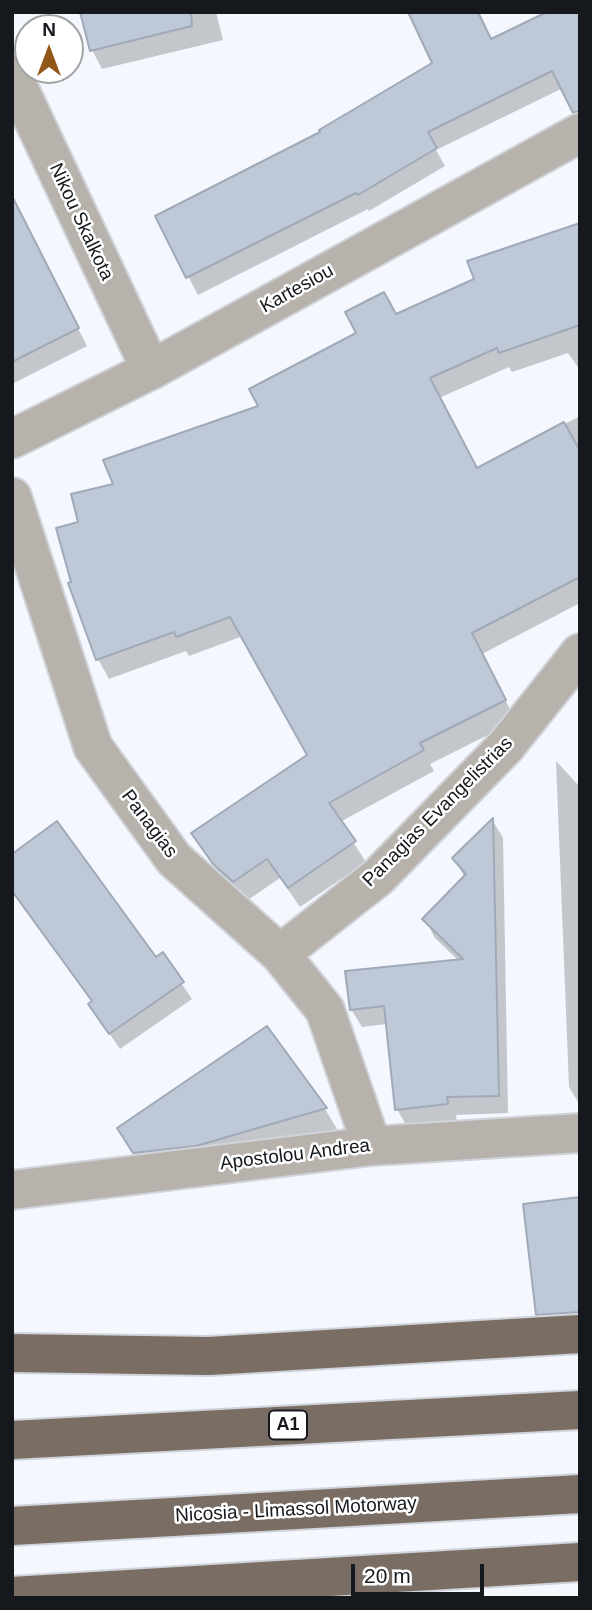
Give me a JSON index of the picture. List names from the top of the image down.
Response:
{
  "streets": {
    "highway": ["A1", "Nicosia - Limassol Motorway"],
    "street": [
      "Nikou Skalkota",
      "Kartesiou",
      "Panagias Evangelistrias",
      "Panagias",
      "Apostolou Andrea"
    ]
  },
  "crossings": [
    ["Nikou Skalkota", "Kartesiou"],
    ["Panagias Evangelistrias", "Panagias"],
    ["Panagias", "Apostolou Andrea"]
  ],
  "scale_bar": "20 m",
  "north": "top"
}
